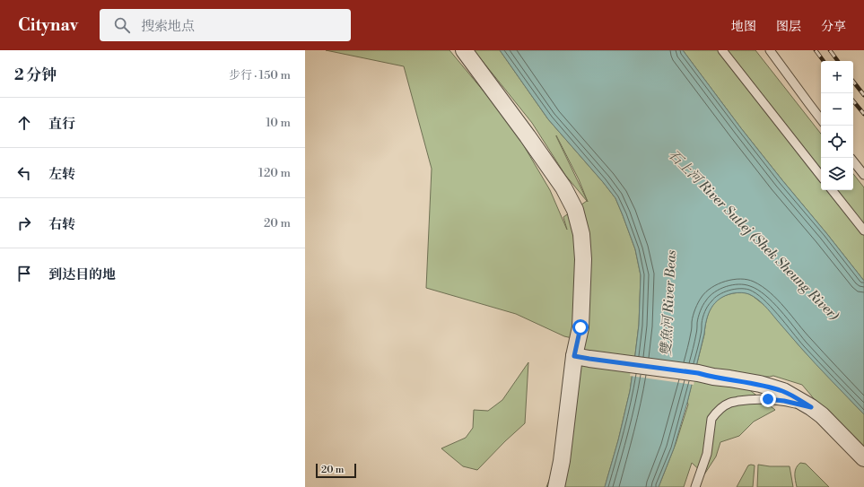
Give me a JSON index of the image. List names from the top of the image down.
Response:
{
  "water": ["石上河 River Sutlej (Shek Sheung River)", "雙魚河 River Beas"],
  "scale_bar": "20 m",
  "page": {
    "header": "Citynav",
    "search": "搜索地点",
    "nav": ["地图", "图层", "分享"],
    "heading": ["2 分钟", "步行 · 150 m"],
    "map_buttons": ["+", "−"],
    "list": [
      ["直行", "10 m"],
      ["左转", "120 m"],
      ["右转", "20 m"],
      "到达目的地"
    ],
    "scale": "20 m"
  }
}
